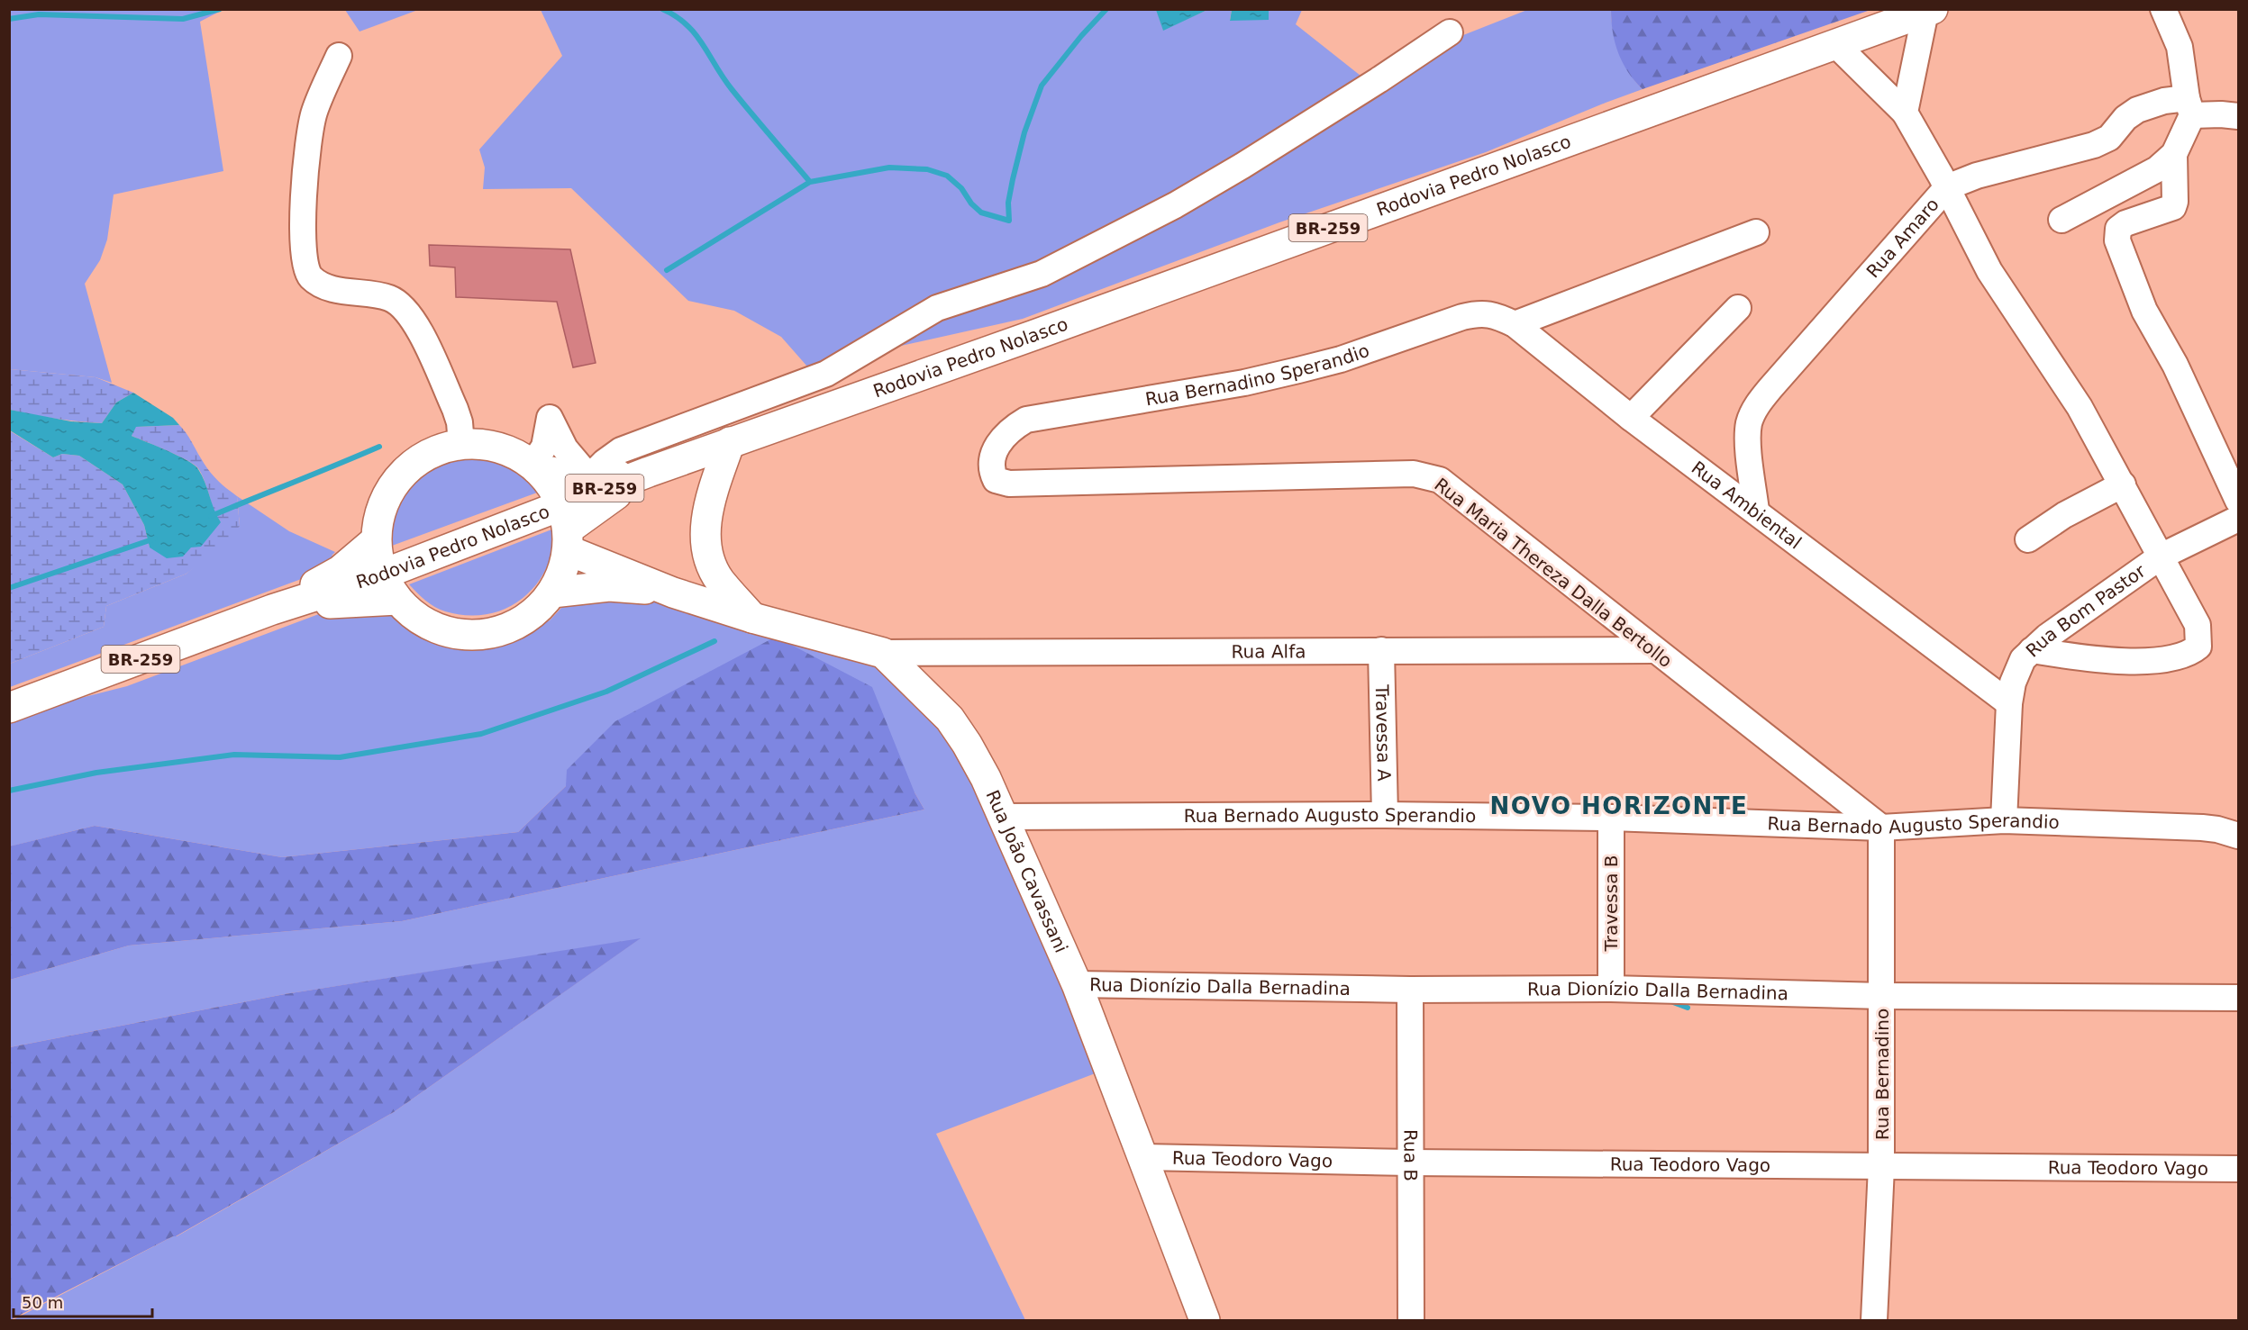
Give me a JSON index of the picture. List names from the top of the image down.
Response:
{
  "streets": {
    "main road": ["Rodovia Pedro Nolasco", "BR-259", "Rua João Cavassani"],
    "street": [
      "Rua Amaro",
      "Rua Bernadino Sperandio",
      "Rua Ambiental",
      "Rua Maria Thereza Dalla Bertollo",
      "Rua Bom Pastor",
      "Rua Alfa",
      "Travessa A",
      "Rua Bernado Augusto Sperandio",
      "Travessa B",
      "Rua Dionízio Dalla Bernadina",
      "Rua Bernadino",
      "Rua B",
      "Rua Teodoro Vago"
    ]
  },
  "crossings": [
    ["Rua Amaro", "Rua Ambiental"],
    ["Rua Bernadino Sperandio", "Rua Ambiental"],
    ["Rua Bernadino Sperandio", "Rua Maria Thereza Dalla Bertollo"],
    ["Rua Ambiental", "Rua Bom Pastor"],
    ["Rua Maria Thereza Dalla Bertollo", "Rua Alfa"],
    ["Rua Maria Thereza Dalla Bertollo", "Rua Bernado Augusto Sperandio"],
    ["Rua Maria Thereza Dalla Bertollo", "Rua Bernadino"],
    ["Rua Bom Pastor", "Rua Bernado Augusto Sperandio"],
    ["Rua Alfa", "Travessa A"],
    ["Rua Alfa", "Rua João Cavassani"],
    ["Travessa A", "Rua Bernado Augusto Sperandio"],
    ["Rua Bernado Augusto Sperandio", "Rua João Cavassani"],
    ["Rua Bernado Augusto Sperandio", "Travessa B"],
    ["Rua Bernado Augusto Sperandio", "Rua Bernadino"],
    ["Rua João Cavassani", "Rua Dionízio Dalla Bernadina"],
    ["Rua João Cavassani", "Rua Teodoro Vago"],
    ["Travessa B", "Rua Dionízio Dalla Bernadina"],
    ["Rua Dionízio Dalla Bernadina", "Rua Bernadino"],
    ["Rua Dionízio Dalla Bernadina", "Rua B"],
    ["Rua Bernadino", "Rua Teodoro Vago"],
    ["Rua B", "Rua Teodoro Vago"]
  ],
  "districts": ["NOVO HORIZONTE"],
  "scale_bar": "50 m"
}
